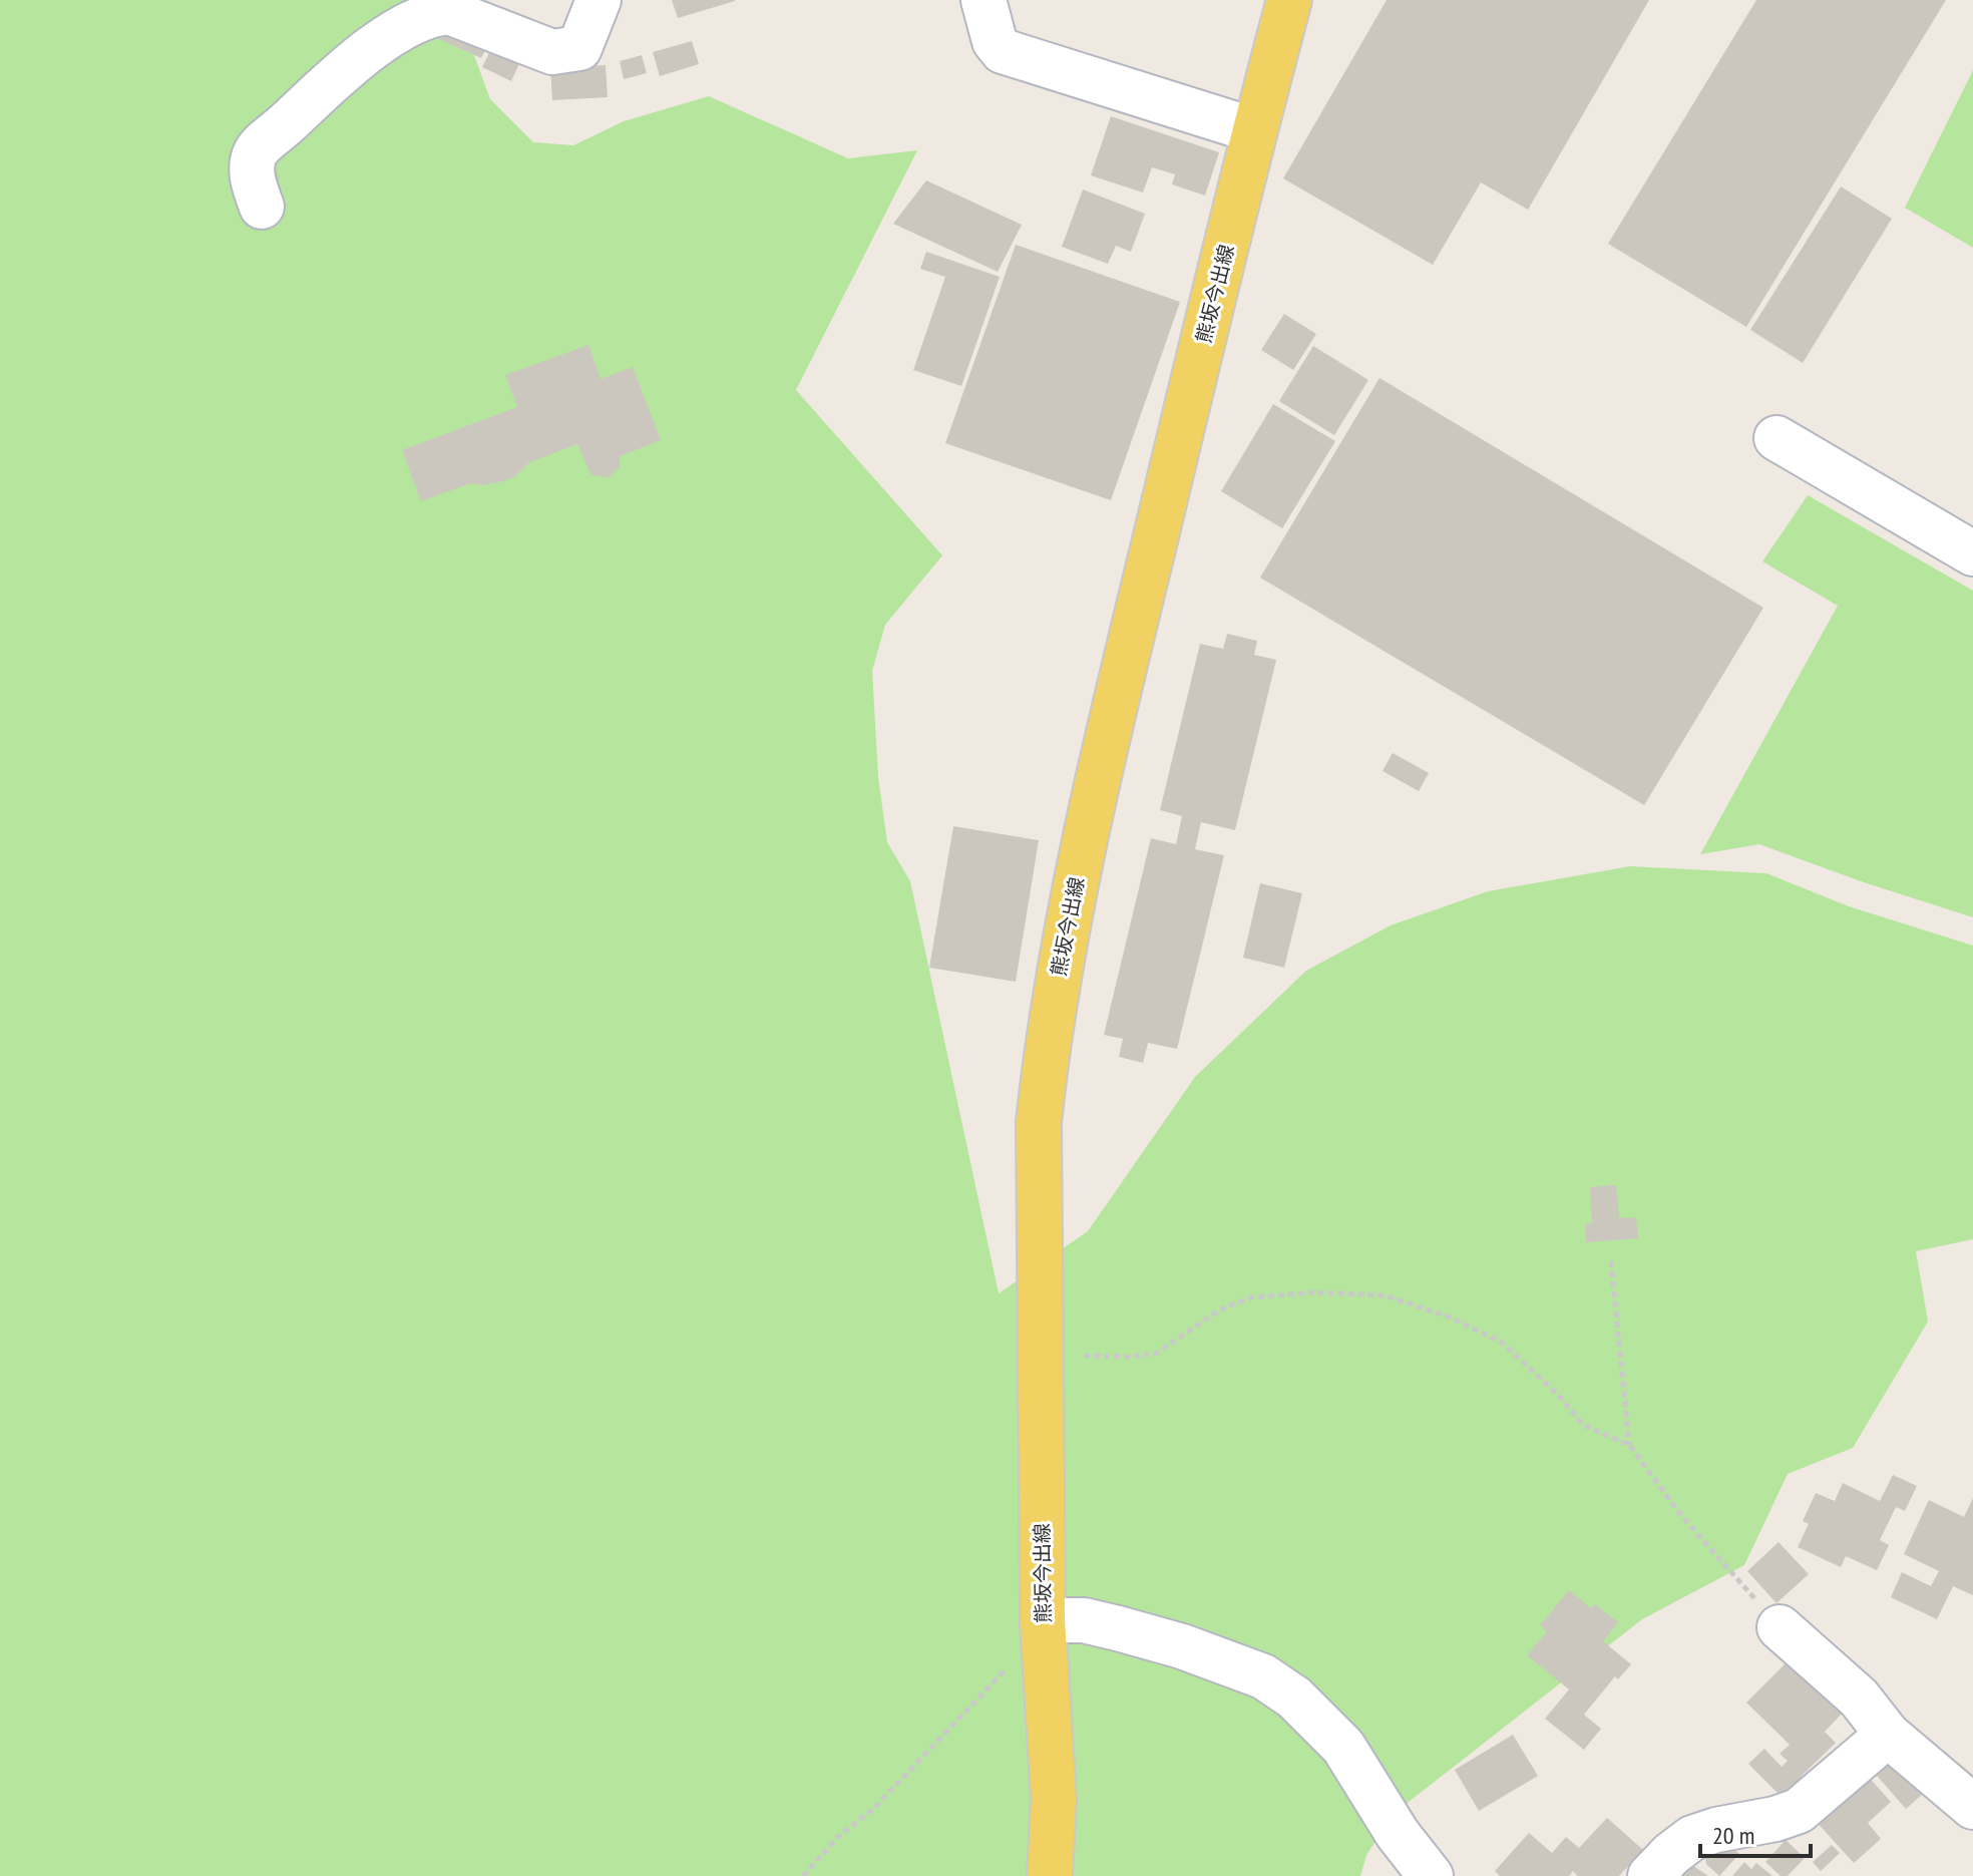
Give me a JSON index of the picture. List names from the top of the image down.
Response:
{
  "streets": {
    "main road": ["熊坂今出線"]
  },
  "scale_bar": "20 m"
}
